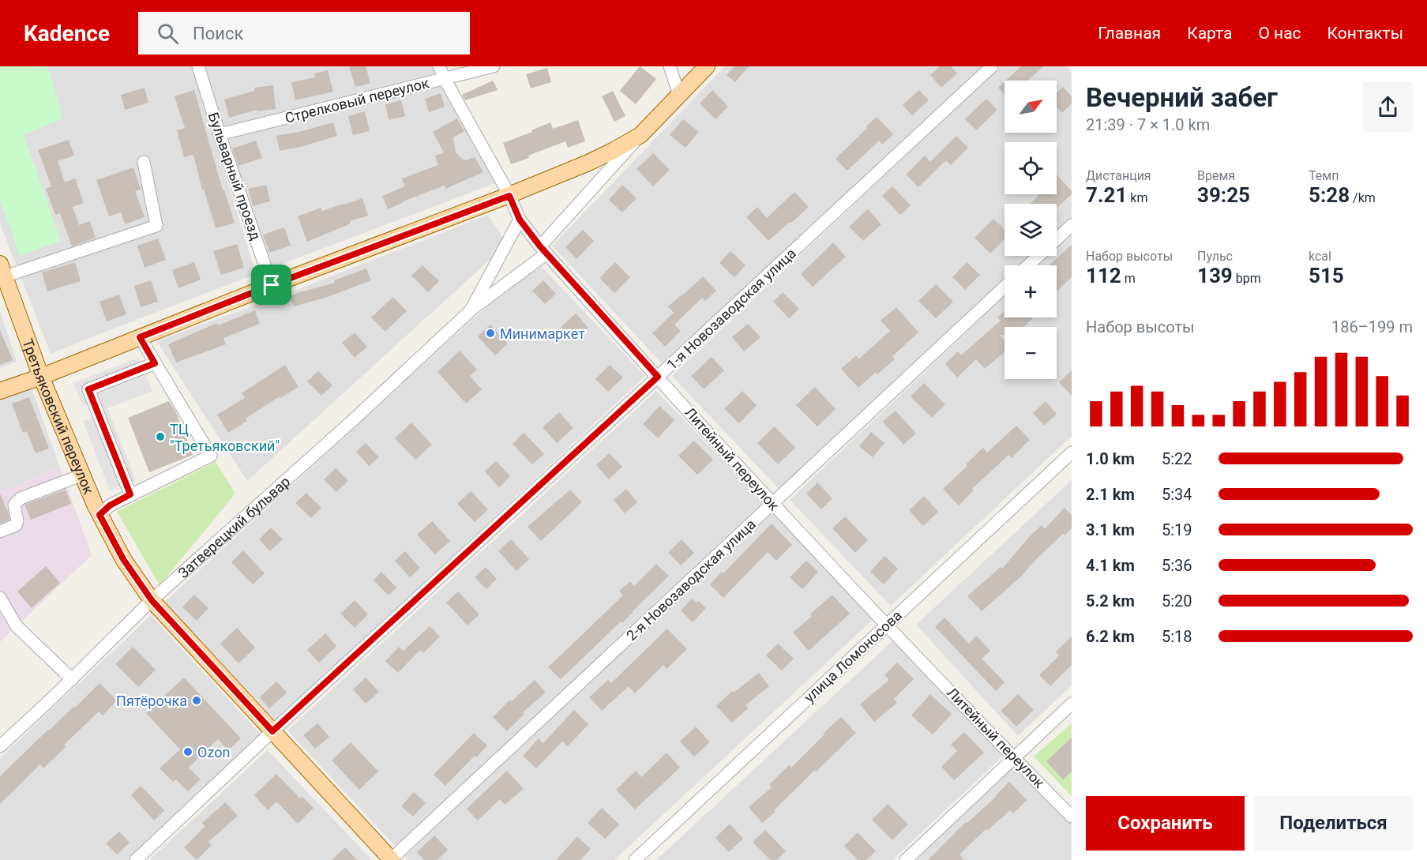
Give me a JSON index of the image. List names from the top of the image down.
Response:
{
  "streets": {
    "main road": ["Третьяковский переулок", "Затверецкий бульвар"],
    "street": [
      "Стрелковый переулок",
      "Бульварный проезд",
      "1-я Новозаводская улица",
      "Литейный переулок",
      "2-я Новозаводская улица",
      "улица Ломоносова"
    ]
  },
  "crossings": [
    ["Стрелковый переулок", "Бульварный проезд"],
    ["Стрелковый переулок", "Литейный переулок"],
    ["Бульварный проезд", "Затверецкий бульвар"],
    ["1-я Новозаводская улица", "Третьяковский переулок"],
    ["1-я Новозаводская улица", "Литейный переулок"],
    ["Третьяковский переулок", "Затверецкий бульвар"],
    ["Третьяковский переулок", "2-я Новозаводская улица"],
    ["Литейный переулок", "Затверецкий бульвар"],
    ["Литейный переулок", "2-я Новозаводская улица"],
    ["Литейный переулок", "улица Ломоносова"]
  ],
  "places": [
    "Минимаркет",
    "ТЦ \"Третьяковский\"",
    "Пятёрочка",
    "Ozon"
  ],
  "north": "top right",
  "page": {
    "header": "Kadence",
    "search": "Поиск",
    "nav": [
      "Главная",
      "Карта",
      "О нас",
      "Контакты"
    ],
    "heading": ["Вечерний забег", "21:39 · 7 × 1.0 km"],
    "map_buttons": ["+", "−"],
    "stats": [
      ["Дистанция", "7.21 km"],
      ["Время", "39:25"],
      ["Темп", "5:28 /km"],
      ["Набор высоты", "112 m"],
      ["Пульс", "139 bpm"],
      ["kcal", "515"]
    ],
    "chart": ["Набор высоты", "186–199 m"],
    "list": [
      {
        "name": "1.0 km",
        "note": "5:22"
      },
      {
        "name": "2.1 km",
        "note": "5:34"
      },
      {
        "name": "3.1 km",
        "note": "5:19"
      },
      {
        "name": "4.1 km",
        "note": "5:36"
      },
      {
        "name": "5.2 km",
        "note": "5:20"
      },
      {
        "name": "6.2 km",
        "note": "5:18"
      }
    ],
    "buttons": ["Сохранить", "Поделиться"]
  }
}
